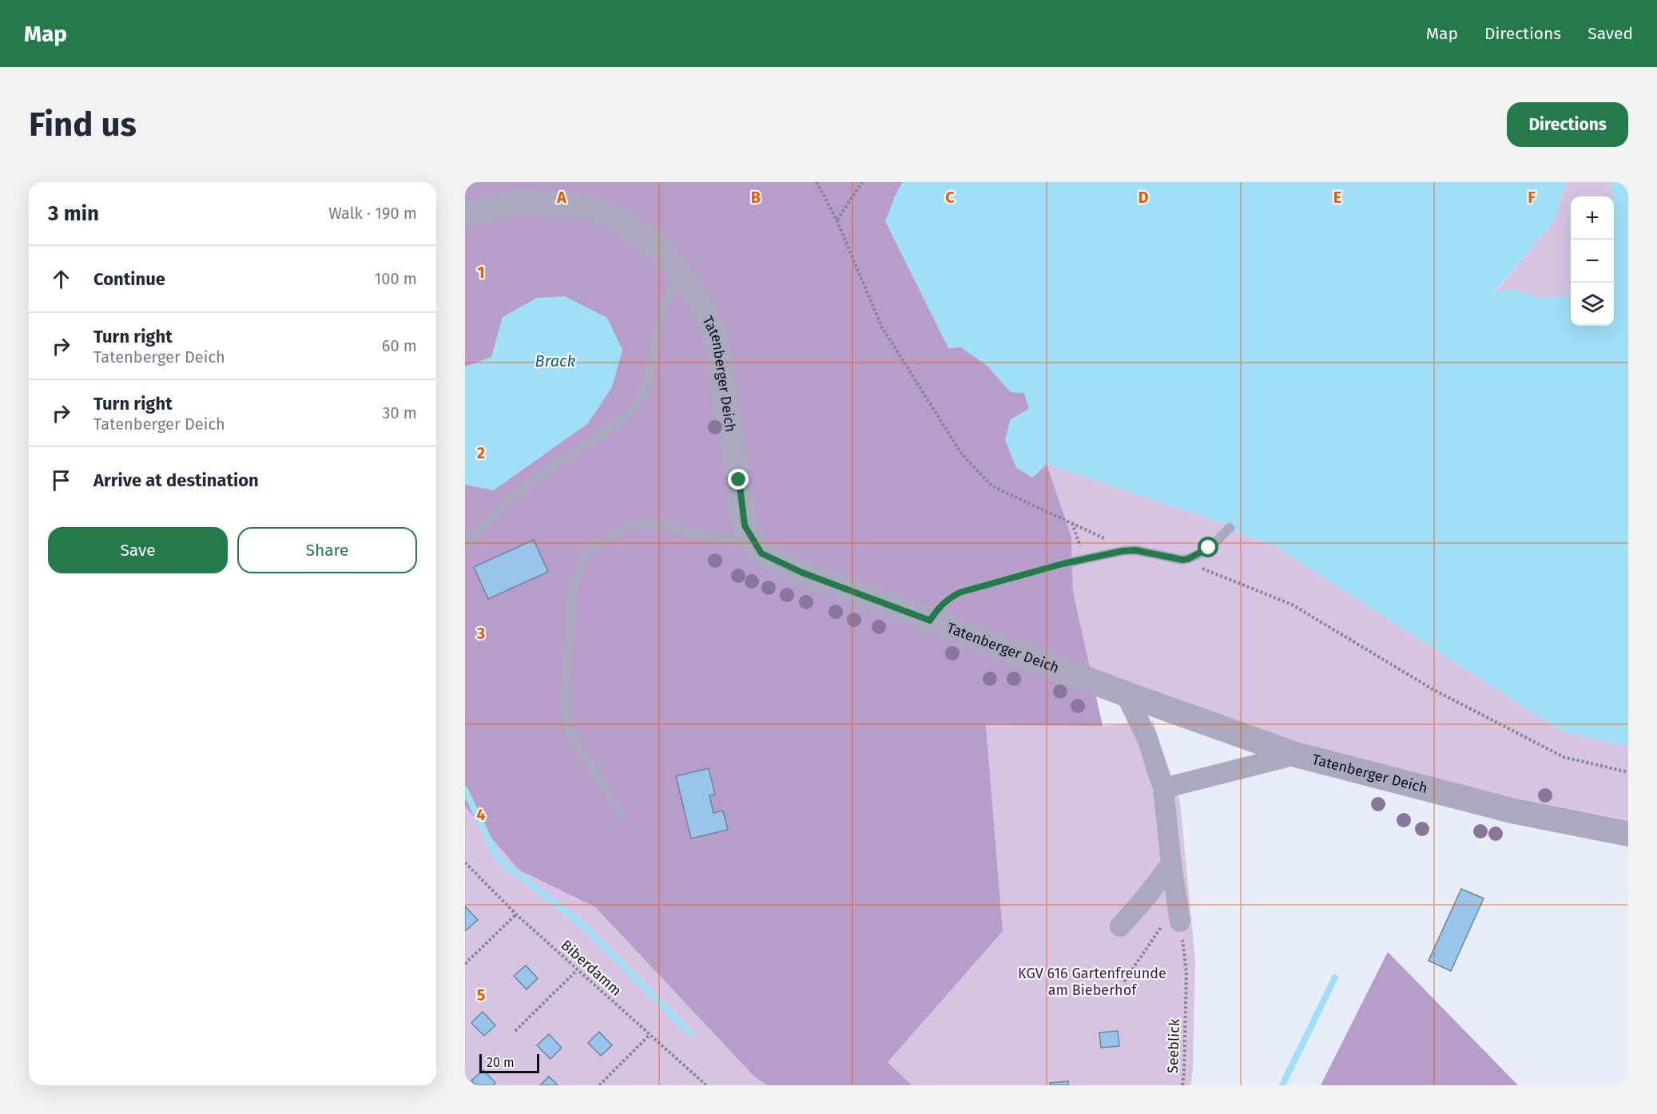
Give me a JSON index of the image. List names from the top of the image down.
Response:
{
  "streets": {
    "street": ["Tatenberger Deich"],
    "path": ["Biberdamm", "Seeblick"]
  },
  "water": ["Brack"],
  "parks": ["KGV 616 Gartenfreunde am Bieberhof"],
  "scale_bar": "20 m",
  "page": {
    "header": "Map",
    "nav": ["Map", "Directions", "Saved"],
    "buttons": [
      "Directions",
      ["Save", "Share"]
    ],
    "title": "Find us",
    "heading": ["3 min", "Walk · 190 m"],
    "map_buttons": ["+", "−"],
    "list": [
      ["Continue", "100 m"],
      ["Turn right", "Tatenberger Deich", "60 m"],
      ["Turn right", "Tatenberger Deich", "30 m"],
      "Arrive at destination"
    ],
    "scale": "20 m"
  },
  "grid": {
    "columns": [
      "A",
      "B",
      "C",
      "D",
      "E",
      "F"
    ],
    "rows": [
      "1",
      "2",
      "3",
      "4",
      "5"
    ]
  }
}
